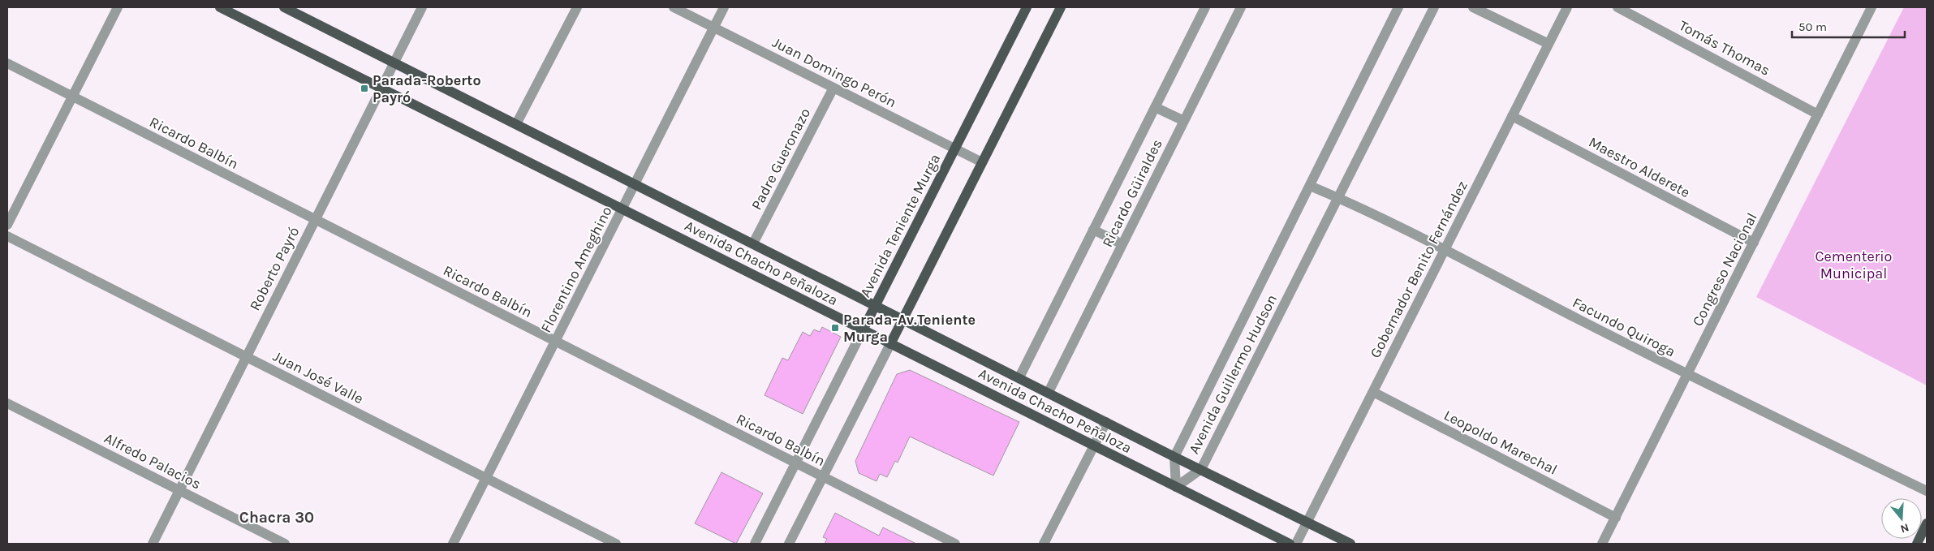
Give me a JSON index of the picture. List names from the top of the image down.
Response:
{
  "streets": {
    "main road": ["Avenida Teniente Murga", "Avenida Chacho Peñaloza"],
    "street": [
      "Tomás Thomas",
      "Juan Domingo Perón",
      "Ricardo Balbín",
      "Padre Gueronazo",
      "Maestro Alderete",
      "Ricardo Güiraldes",
      "Roberto Payró",
      "Florentino Ameghino",
      "Gobernador Benito Fernández",
      "Congreso Nacional",
      "Facundo Quiroga",
      "Avenida Guillermo Hudson",
      "Juan José Valle",
      "Leopoldo Marechal",
      "Alfredo Palacios"
    ]
  },
  "crossings": [
    ["Tomás Thomas", "Congreso Nacional"],
    ["Juan Domingo Perón", "Padre Gueronazo"],
    ["Juan Domingo Perón", "Avenida Teniente Murga"],
    ["Juan Domingo Perón", "Florentino Ameghino"],
    ["Ricardo Balbín", "Avenida Teniente Murga"],
    ["Ricardo Balbín", "Roberto Payró"],
    ["Ricardo Balbín", "Florentino Ameghino"],
    ["Padre Gueronazo", "Avenida Chacho Peñaloza"],
    ["Maestro Alderete", "Gobernador Benito Fernández"],
    ["Maestro Alderete", "Congreso Nacional"],
    ["Ricardo Güiraldes", "Avenida Chacho Peñaloza"],
    ["Avenida Teniente Murga", "Avenida Chacho Peñaloza"],
    ["Avenida Chacho Peñaloza", "Roberto Payró"],
    ["Avenida Chacho Peñaloza", "Florentino Ameghino"],
    ["Avenida Chacho Peñaloza", "Gobernador Benito Fernández"],
    ["Avenida Chacho Peñaloza", "Avenida Guillermo Hudson"],
    ["Roberto Payró", "Juan José Valle"],
    ["Roberto Payró", "Alfredo Palacios"],
    ["Florentino Ameghino", "Juan José Valle"],
    ["Gobernador Benito Fernández", "Facundo Quiroga"],
    ["Gobernador Benito Fernández", "Leopoldo Marechal"],
    ["Congreso Nacional", "Facundo Quiroga"],
    ["Congreso Nacional", "Leopoldo Marechal"],
    ["Facundo Quiroga", "Avenida Guillermo Hudson"]
  ],
  "districts": ["Chacra 30"],
  "parks": ["Cementerio Municipal"],
  "places": {
    "transit": ["Parada-Roberto Payró", "Parada-Av.Teniente Murga"]
  },
  "scale_bar": "50 m",
  "north": "bottom"
}
